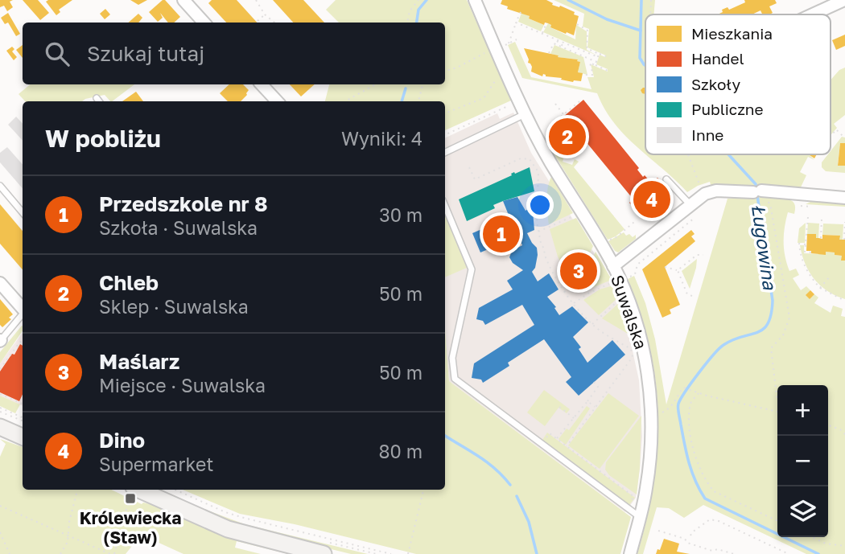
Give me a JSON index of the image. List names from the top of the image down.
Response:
{
  "streets": {
    "street": ["Suwalska"]
  },
  "water": ["Ługowina"],
  "places": {
    "transit": ["Królewiecka (Staw)"]
  },
  "legend": [
    "Mieszkania",
    "Handel",
    "Szkoły",
    "Publiczne",
    "Inne"
  ],
  "page": {
    "search": "Szukaj tutaj",
    "heading": ["W pobliżu", "Wyniki: 4"],
    "pins": [
      "2",
      "4",
      "1",
      "3"
    ],
    "list": [
      {
        "mark": "1",
        "name": "Przedszkole nr 8",
        "note": "Szkoła · Suwalska",
        "value": "30 m"
      },
      {
        "mark": "2",
        "name": "Chleb",
        "note": "Sklep · Suwalska",
        "value": "50 m"
      },
      {
        "mark": "3",
        "name": "Maślarz",
        "note": "Miejsce · Suwalska",
        "value": "50 m"
      },
      {
        "mark": "4",
        "name": "Dino",
        "note": "Supermarket",
        "value": "80 m"
      }
    ],
    "map_buttons": ["+", "−"]
  }
}
